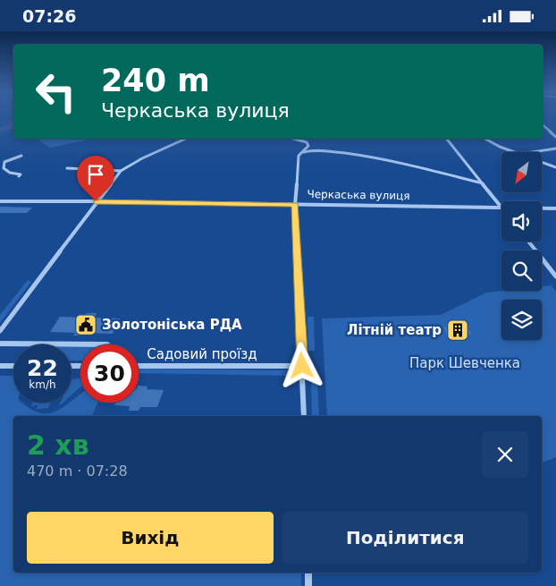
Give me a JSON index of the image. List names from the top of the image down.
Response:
{
  "streets": {
    "street": ["Черкаська вулиця", "Садовий проїзд"]
  },
  "parks": ["Парк Шевченка"],
  "places": {
    "public building": ["Золотоніська РДА"],
    "building": ["Літній театр"]
  },
  "north": "bottom left",
  "page": {
    "status": "07:26",
    "turn": ["240 m", "Черкаська вулиця"],
    "speed": "22 km/h",
    "limit": "30",
    "heading": ["2 хв", "470 m · 07:28"],
    "buttons": ["Вихід", "Поділитися"]
  }
}
